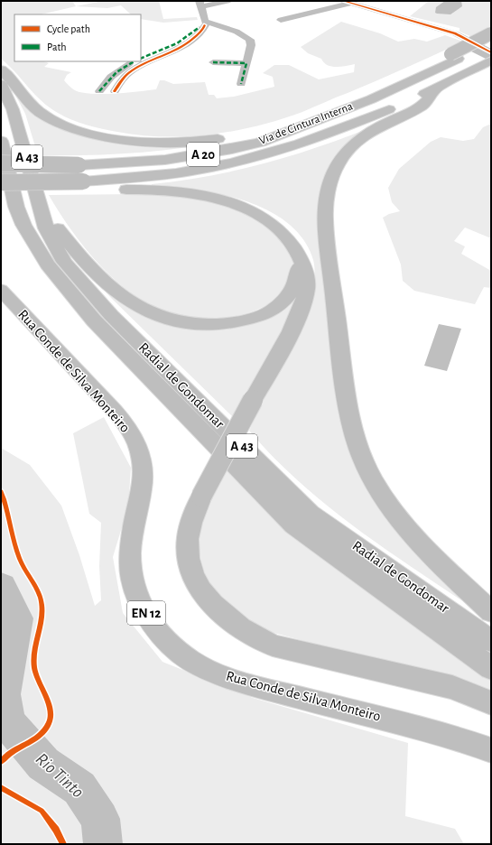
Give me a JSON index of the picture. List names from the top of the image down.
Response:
{
  "streets": {
    "highway": [
      "Via de Cintura Interna",
      "A 20",
      "A 43",
      "Radial de Gondomar"
    ],
    "main road": ["Rua Conde de Silva Monteiro", "EN 12"]
  },
  "water": ["Rio Tinto"],
  "legend": ["Cycle path", "Path"]
}
